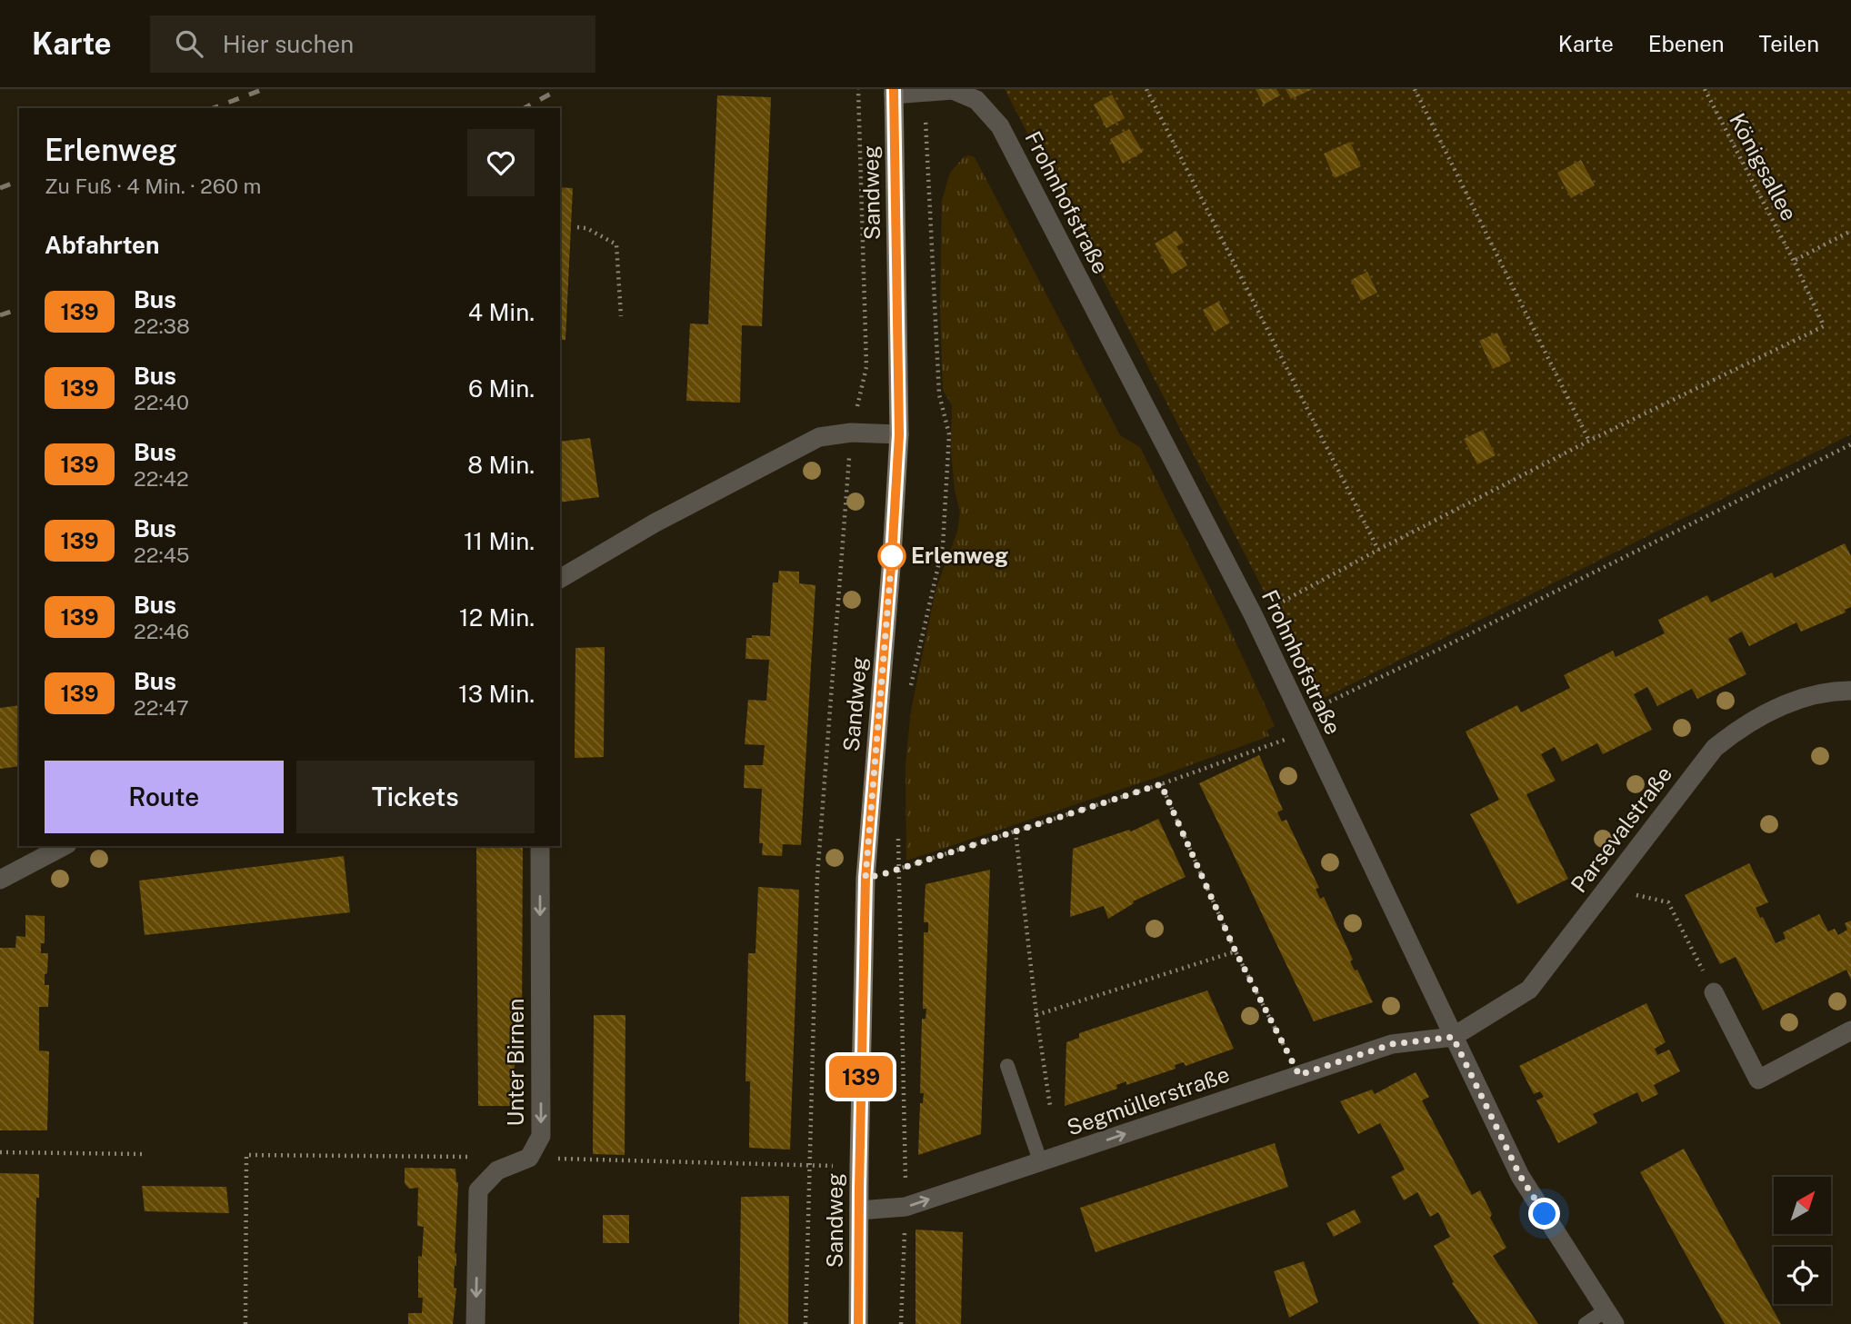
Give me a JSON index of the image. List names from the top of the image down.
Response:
{
  "streets": {
    "street": [
      "Sandweg",
      "Frohnhofstraße",
      "Parsevalstraße",
      "Unter Birnen",
      "Segmüllerstraße"
    ],
    "path": ["Königsallee"]
  },
  "crossings": [
    ["Sandweg", "Frohnhofstraße"],
    ["Sandweg", "Segmüllerstraße"],
    ["Frohnhofstraße", "Parsevalstraße"],
    ["Frohnhofstraße", "Segmüllerstraße"],
    ["Parsevalstraße", "Segmüllerstraße"]
  ],
  "one_way": ["Unter Birnen", "Segmüllerstraße"],
  "places": ["Erlenweg"],
  "lines": ["bus line 139"],
  "north": "top right",
  "page": {
    "header": "Karte",
    "search": "Hier suchen",
    "nav": ["Karte", "Ebenen", "Teilen"],
    "on_map": "139",
    "heading": [
      ["Erlenweg", "Zu Fuß · 4 Min. · 260 m"],
      "Abfahrten"
    ],
    "list": [
      {
        "mark": "139",
        "name": "Bus",
        "note": "22:38",
        "value": "4 Min."
      },
      {
        "mark": "139",
        "name": "Bus",
        "note": "22:40",
        "value": "6 Min."
      },
      {
        "mark": "139",
        "name": "Bus",
        "note": "22:42",
        "value": "8 Min."
      },
      {
        "mark": "139",
        "name": "Bus",
        "note": "22:45",
        "value": "11 Min."
      },
      {
        "mark": "139",
        "name": "Bus",
        "note": "22:46",
        "value": "12 Min."
      },
      {
        "mark": "139",
        "name": "Bus",
        "note": "22:47",
        "value": "13 Min."
      }
    ],
    "buttons": ["Route", "Tickets"]
  }
}
